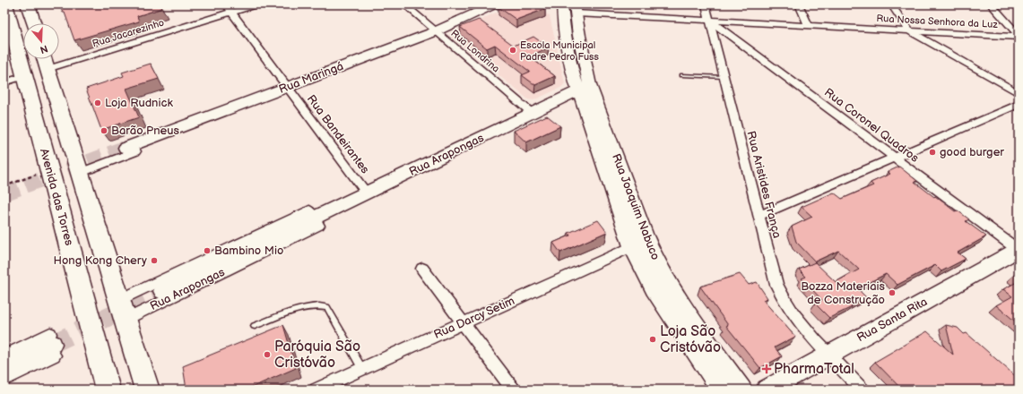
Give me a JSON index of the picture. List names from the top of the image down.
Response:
{
  "streets": {
    "highway": ["Avenida das Torres"],
    "main road": [
      "Rua Maringá",
      "Rua Arapongas",
      "Rua Joaquim Nabuco",
      "Rua Santa Rita"
    ],
    "street": [
      "Rua Nossa Senhora da Luz",
      "Rua Jacarezinho",
      "Rua Londrina",
      "Rua Coronel Quadros",
      "Rua Bandeirantes",
      "Rua Aristides França",
      "Rua Darcy Setim"
    ]
  },
  "crossings": [
    ["Rua Nossa Senhora da Luz", "Rua Coronel Quadros"],
    ["Rua Nossa Senhora da Luz", "Rua Aristides França"],
    ["Rua Nossa Senhora da Luz", "Rua Joaquim Nabuco"],
    ["Rua Jacarezinho", "Rua Bandeirantes"],
    ["Rua Londrina", "Rua Maringá"],
    ["Rua Londrina", "Rua Arapongas"],
    ["Rua Maringá", "Rua Bandeirantes"],
    ["Rua Coronel Quadros", "Rua Aristides França"],
    ["Rua Coronel Quadros", "Rua Santa Rita"],
    ["Rua Bandeirantes", "Rua Arapongas"],
    ["Rua Arapongas", "Rua Joaquim Nabuco"],
    ["Rua Aristides França", "Rua Santa Rita"],
    ["Rua Joaquim Nabuco", "Rua Darcy Setim"]
  ],
  "places": {
    "other": [
      "Escola Municipal Padre Pedro Fuss",
      "Loja Rudnick",
      "Barão Pneus",
      "good burger",
      "Bambino Mio",
      "Hong Kong Chery",
      "Bozza Materiais de Construção",
      "Loja São Cristóvão",
      "Paróquia São Cristóvão"
    ],
    "health": ["PharmaTotal"]
  },
  "north": "bottom"
}
